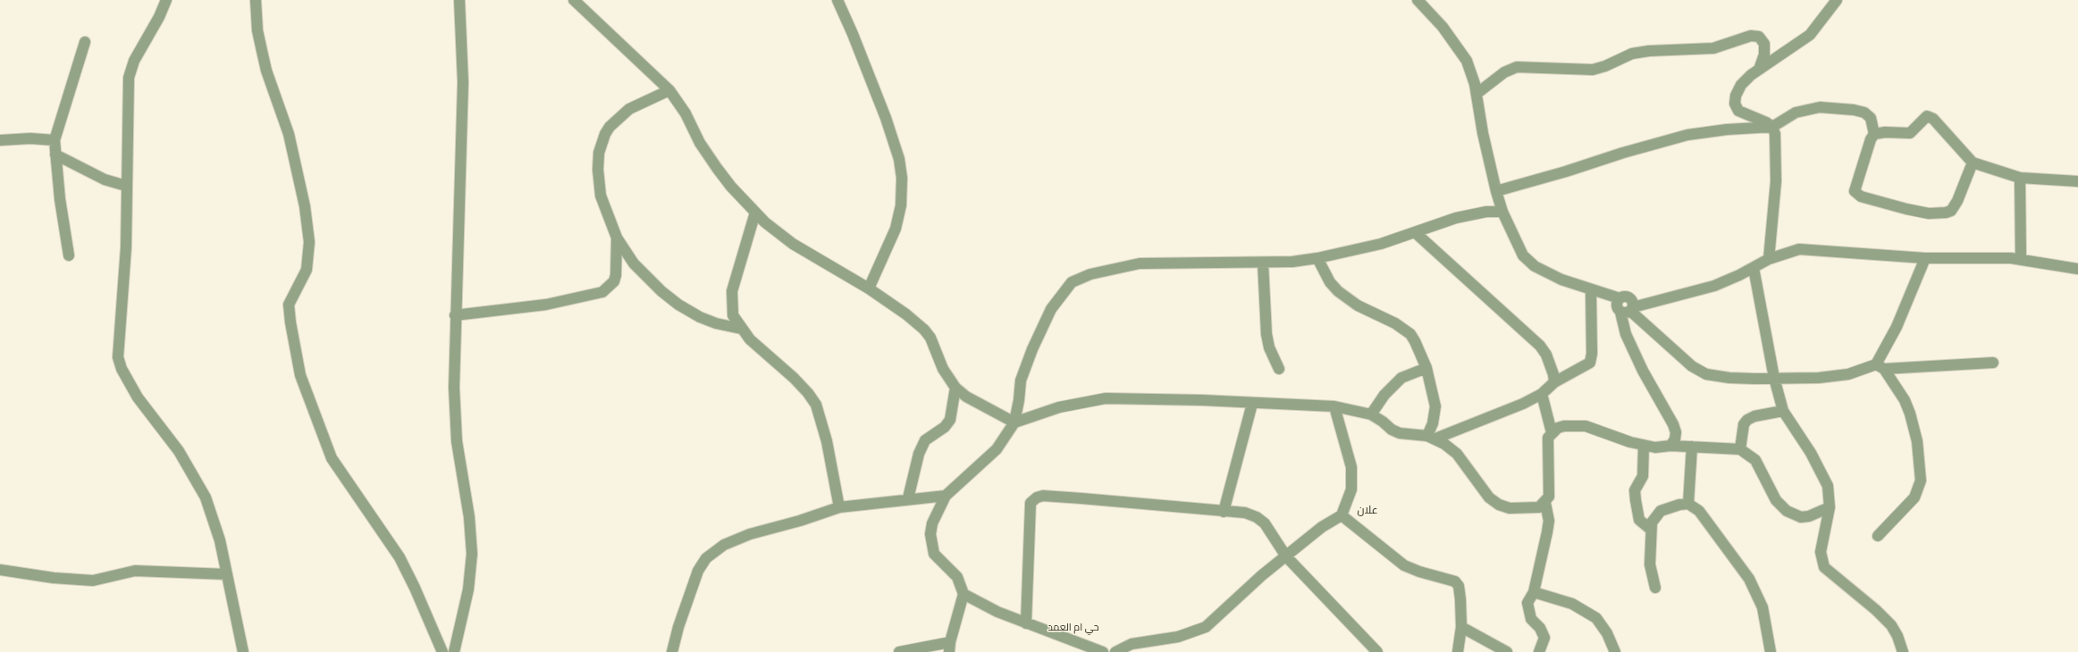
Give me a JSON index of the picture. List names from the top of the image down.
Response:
{
  "districts": ["علان", "حي ام العمد"]
}
